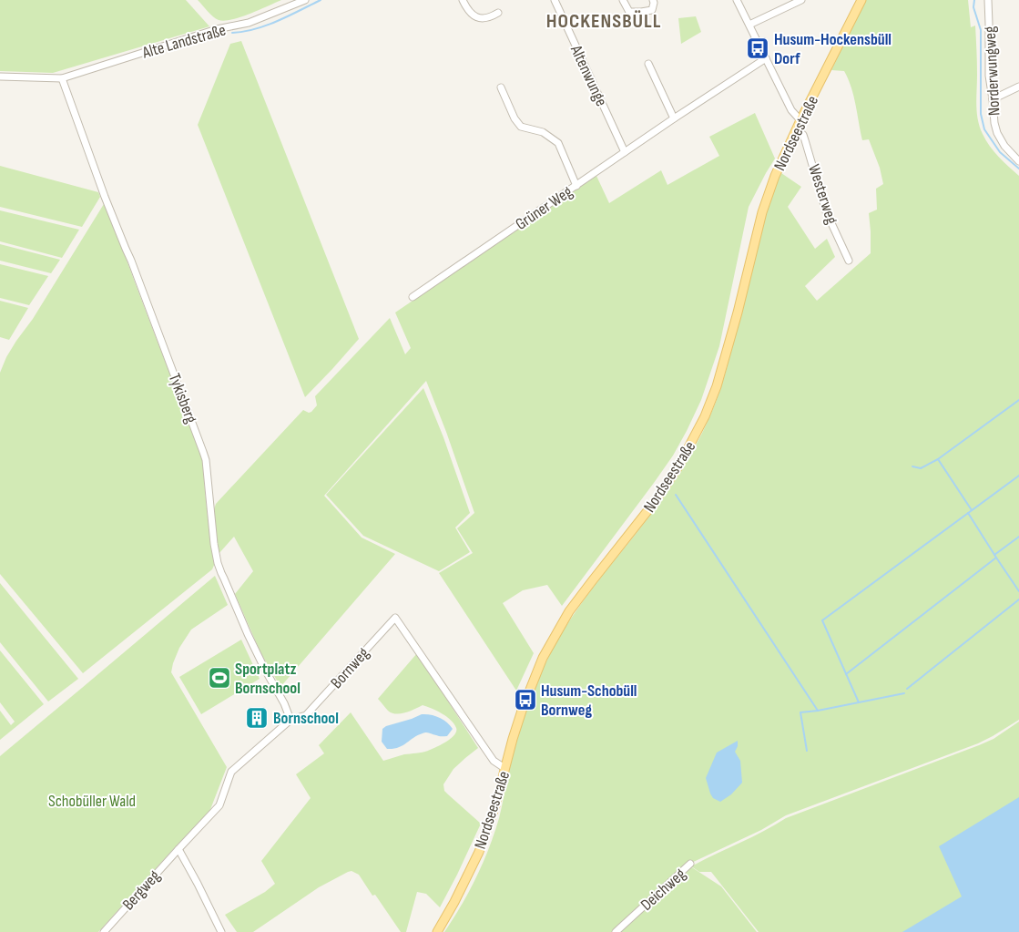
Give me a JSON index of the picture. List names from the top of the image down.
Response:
{
  "streets": {
    "main road": ["Nordseestraße"],
    "street": [
      "Alte Landstraße",
      "Norderwungweg",
      "Altenwunge",
      "Westerweg",
      "Grüner Weg",
      "Tykisberg",
      "Bornweg",
      "Deichweg",
      "Bergweg"
    ]
  },
  "crossings": [
    ["Alte Landstraße", "Tykisberg"],
    ["Altenwunge", "Grüner Weg"],
    ["Nordseestraße", "Westerweg"],
    ["Nordseestraße", "Bornweg"],
    ["Tykisberg", "Bornweg"],
    ["Bornweg", "Bergweg"]
  ],
  "districts": ["HOCKENSBÜLL"],
  "parks": ["Schobüller Wald"],
  "places": {
    "bus stop": ["Husum-Hockensbüll Dorf", "Husum-Schobüll Bornweg"],
    "sports": ["Sportplatz Bornschool"],
    "building": ["Bornschool"]
  }
}
